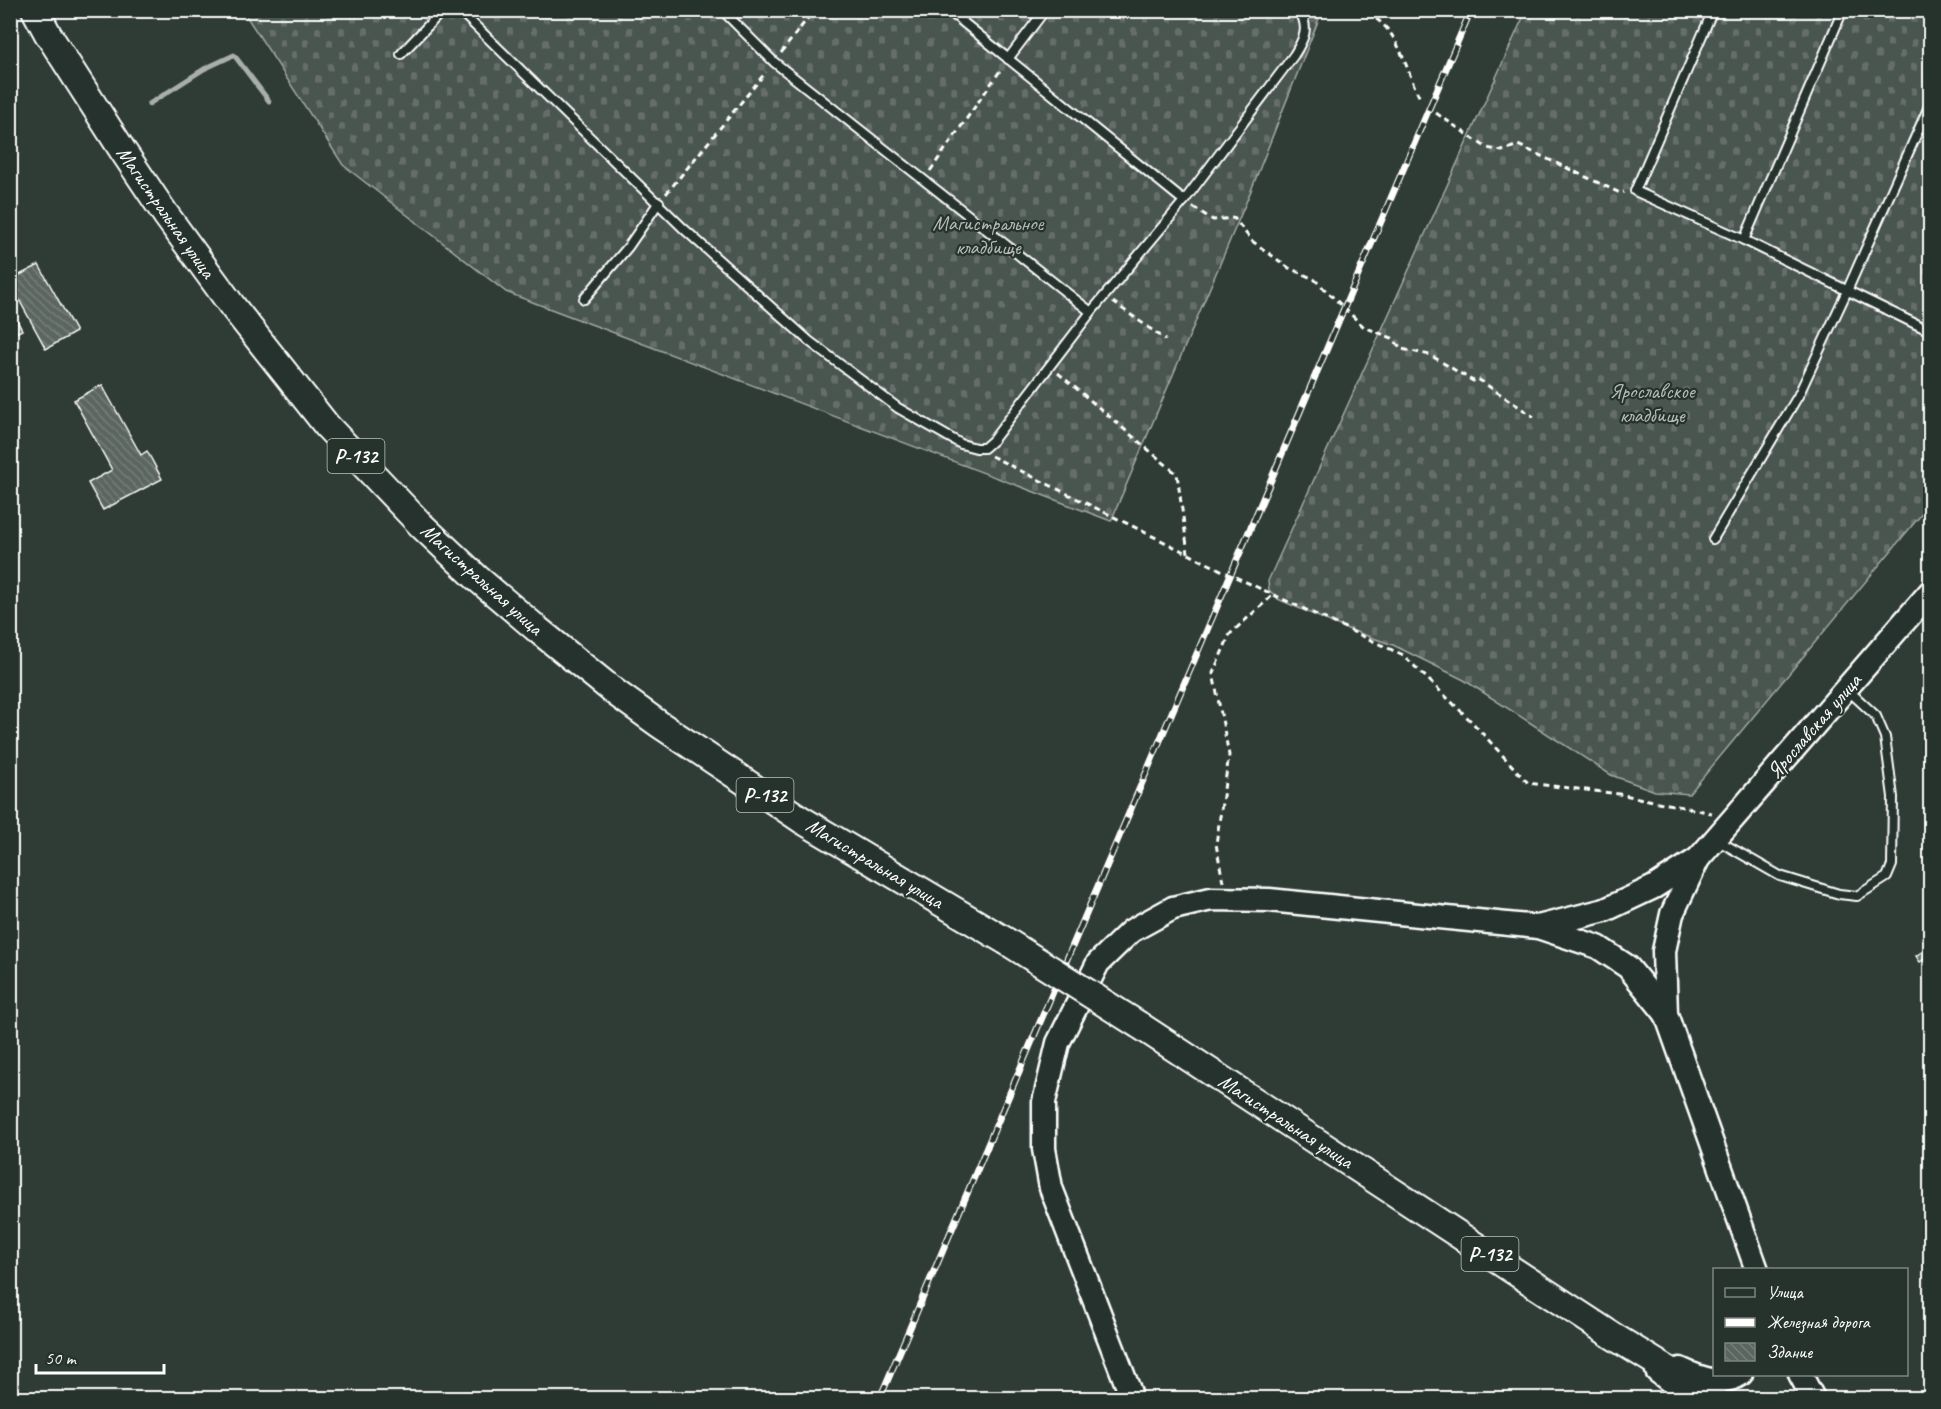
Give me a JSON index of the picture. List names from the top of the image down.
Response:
{
  "streets": {
    "highway": ["Магистральная улица", "Р-132"],
    "main road": ["Ярославская улица"]
  },
  "parks": ["Магистральное кладбище", "Ярославское кладбище"],
  "legend": ["Улица", "Железная дорога", "Здание"],
  "scale_bar": "50 m"
}
